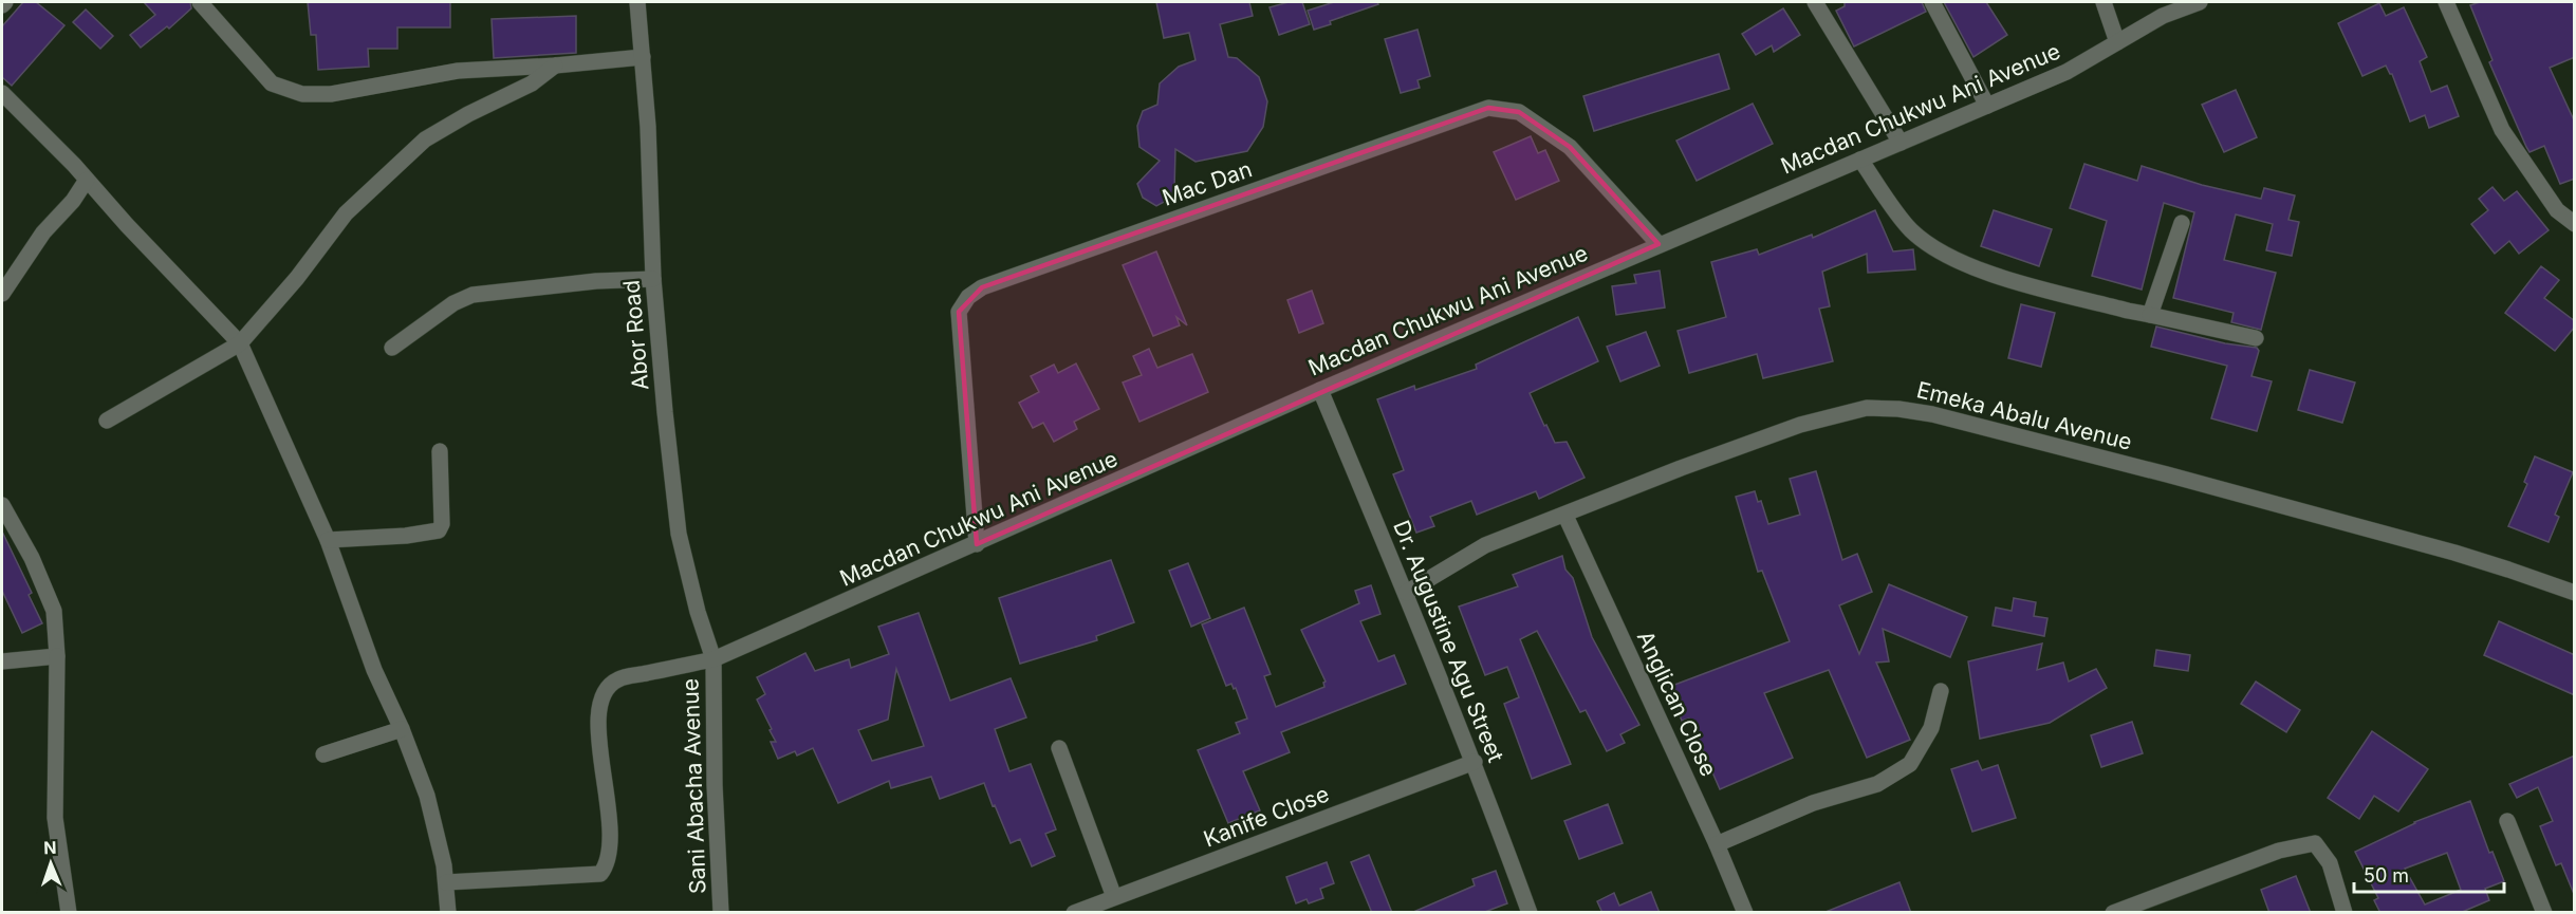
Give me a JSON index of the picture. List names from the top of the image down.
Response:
{
  "streets": {
    "street": [
      "Macdan Chukwu Ani Avenue",
      "Mac Dan",
      "Abor Road",
      "Emeka Abalu Avenue",
      "Dr. Augustine Agu Street",
      "Anglican Close",
      "Sani Abacha Avenue",
      "Kanife Close"
    ]
  },
  "crossings": [
    ["Macdan Chukwu Ani Avenue", "Mac Dan"],
    ["Macdan Chukwu Ani Avenue", "Abor Road"],
    ["Macdan Chukwu Ani Avenue", "Dr. Augustine Agu Street"],
    ["Macdan Chukwu Ani Avenue", "Sani Abacha Avenue"],
    ["Abor Road", "Sani Abacha Avenue"],
    ["Emeka Abalu Avenue", "Dr. Augustine Agu Street"],
    ["Emeka Abalu Avenue", "Anglican Close"],
    ["Dr. Augustine Agu Street", "Kanife Close"]
  ],
  "scale_bar": "50 m",
  "north": "top"
}
